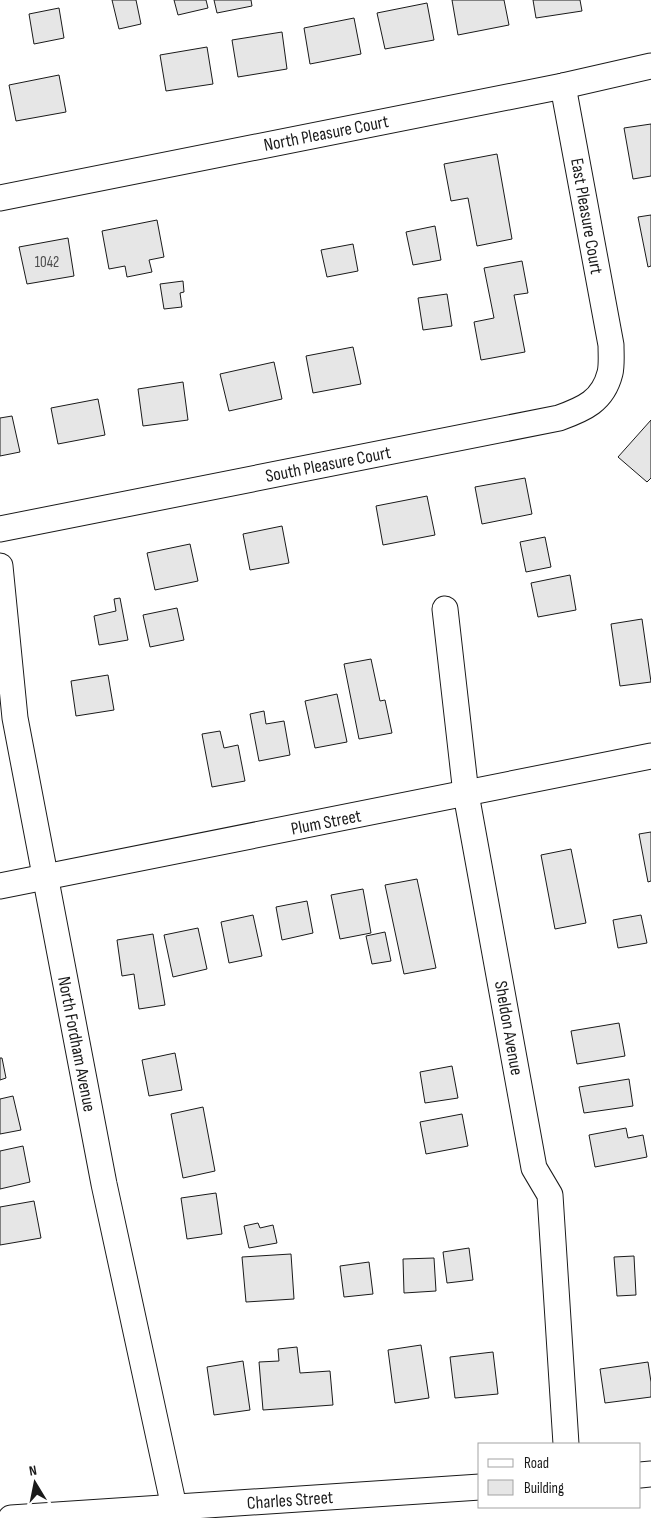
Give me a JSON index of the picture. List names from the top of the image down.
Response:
{
  "streets": {
    "street": [
      "North Pleasure Court",
      "East Pleasure Court",
      "South Pleasure Court",
      "Plum Street",
      "Sheldon Avenue",
      "North Fordham Avenue",
      "Charles Street"
    ]
  },
  "crossings": [
    ["North Pleasure Court", "East Pleasure Court"],
    ["East Pleasure Court", "South Pleasure Court"],
    ["Plum Street", "Sheldon Avenue"],
    ["Plum Street", "North Fordham Avenue"],
    ["North Fordham Avenue", "Charles Street"]
  ],
  "house_numbers": ["1042"],
  "legend": ["Road", "Building"],
  "north": "top"
}
